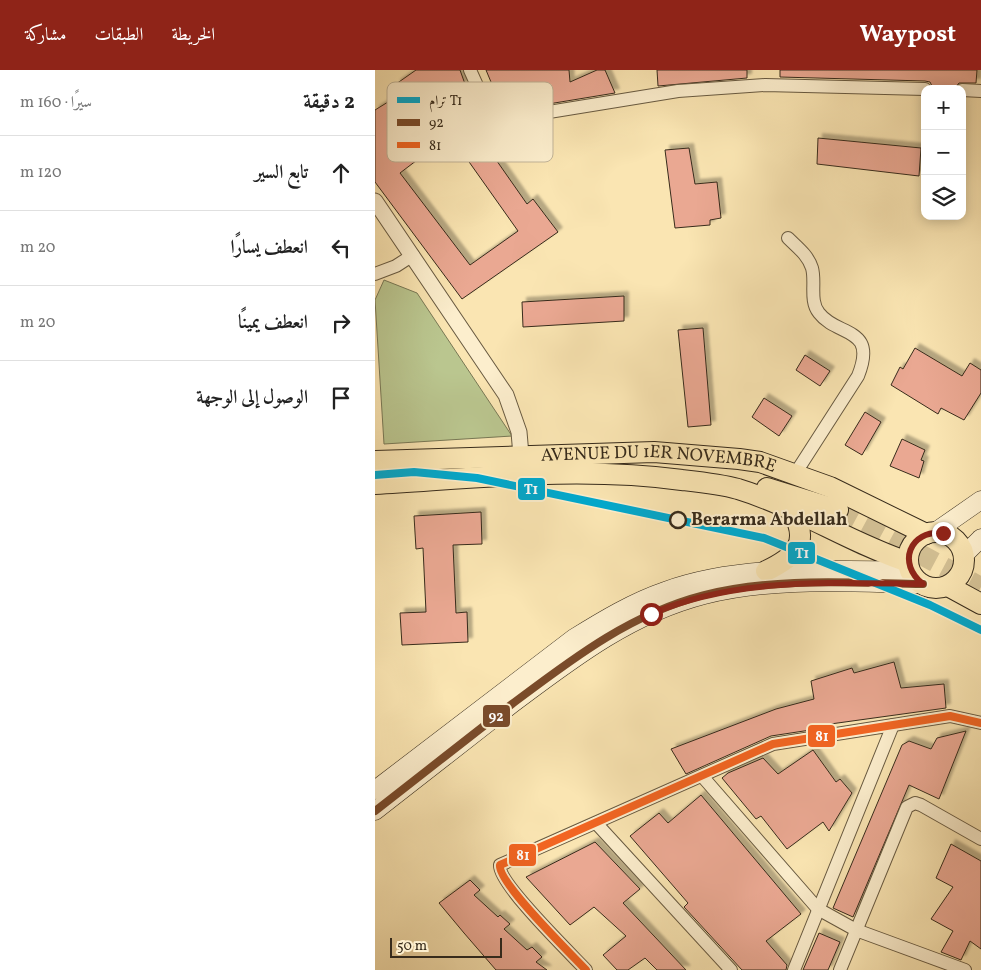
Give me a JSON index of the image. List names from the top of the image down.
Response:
{
  "streets": {
    "main road": ["AVENUE DU 1ER NOVEMBRE"]
  },
  "places": ["Berarma Abdellah"],
  "lines": ["tram line T1", "transit line 92", "transit line 81"],
  "legend": ["ترام T1", "92", "81"],
  "scale_bar": "50 m",
  "page": {
    "header": "Waypost",
    "nav": ["الخريطة", "الطبقات", "مشاركة"],
    "heading": ["2 دقيقة", "سيرًا · 160 m"],
    "map_buttons": ["+", "−"],
    "list": [
      ["تابع السير", "120 m"],
      ["انعطف يسارًا", "20 m"],
      ["انعطف يمينًا", "20 m"],
      "الوصول إلى الوجهة"
    ],
    "scale": "50 m"
  }
}
